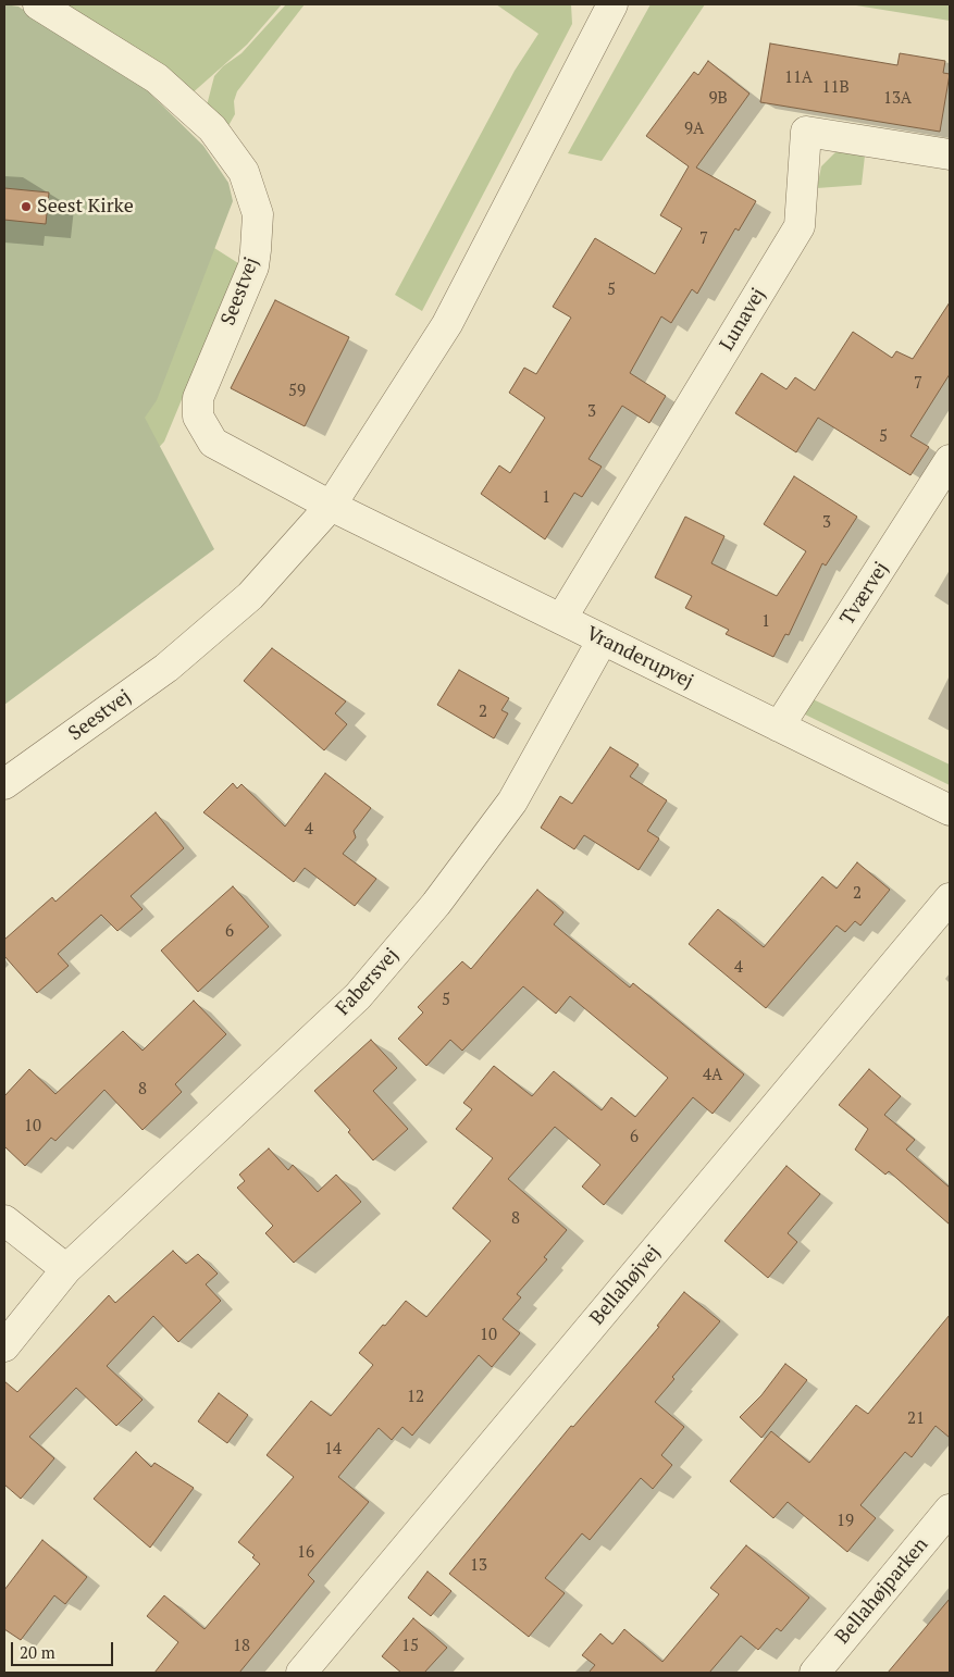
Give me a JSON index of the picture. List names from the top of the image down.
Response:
{
  "streets": {
    "street": [
      "Seestvej",
      "Lunavej",
      "Tværvej",
      "Vranderupvej",
      "Fabersvej",
      "Bellahøjvej",
      "Bellahøjparken"
    ]
  },
  "crossings": [
    ["Seestvej", "Vranderupvej"],
    ["Lunavej", "Vranderupvej"],
    ["Tværvej", "Vranderupvej"],
    ["Vranderupvej", "Fabersvej"]
  ],
  "places": ["Seest Kirke"],
  "house_numbers": [
    "11A",
    "11B",
    "9B",
    "13A",
    "9A",
    "7",
    "5",
    "7",
    "59",
    "3",
    "5",
    "1",
    "3",
    "1",
    "2",
    "4",
    "2",
    "6",
    "4",
    "5",
    "4A",
    "8",
    "10",
    "6",
    "8",
    "10",
    "12",
    "21",
    "14",
    "19",
    "16",
    "13",
    "18",
    "15"
  ],
  "scale_bar": "20 m"
}
